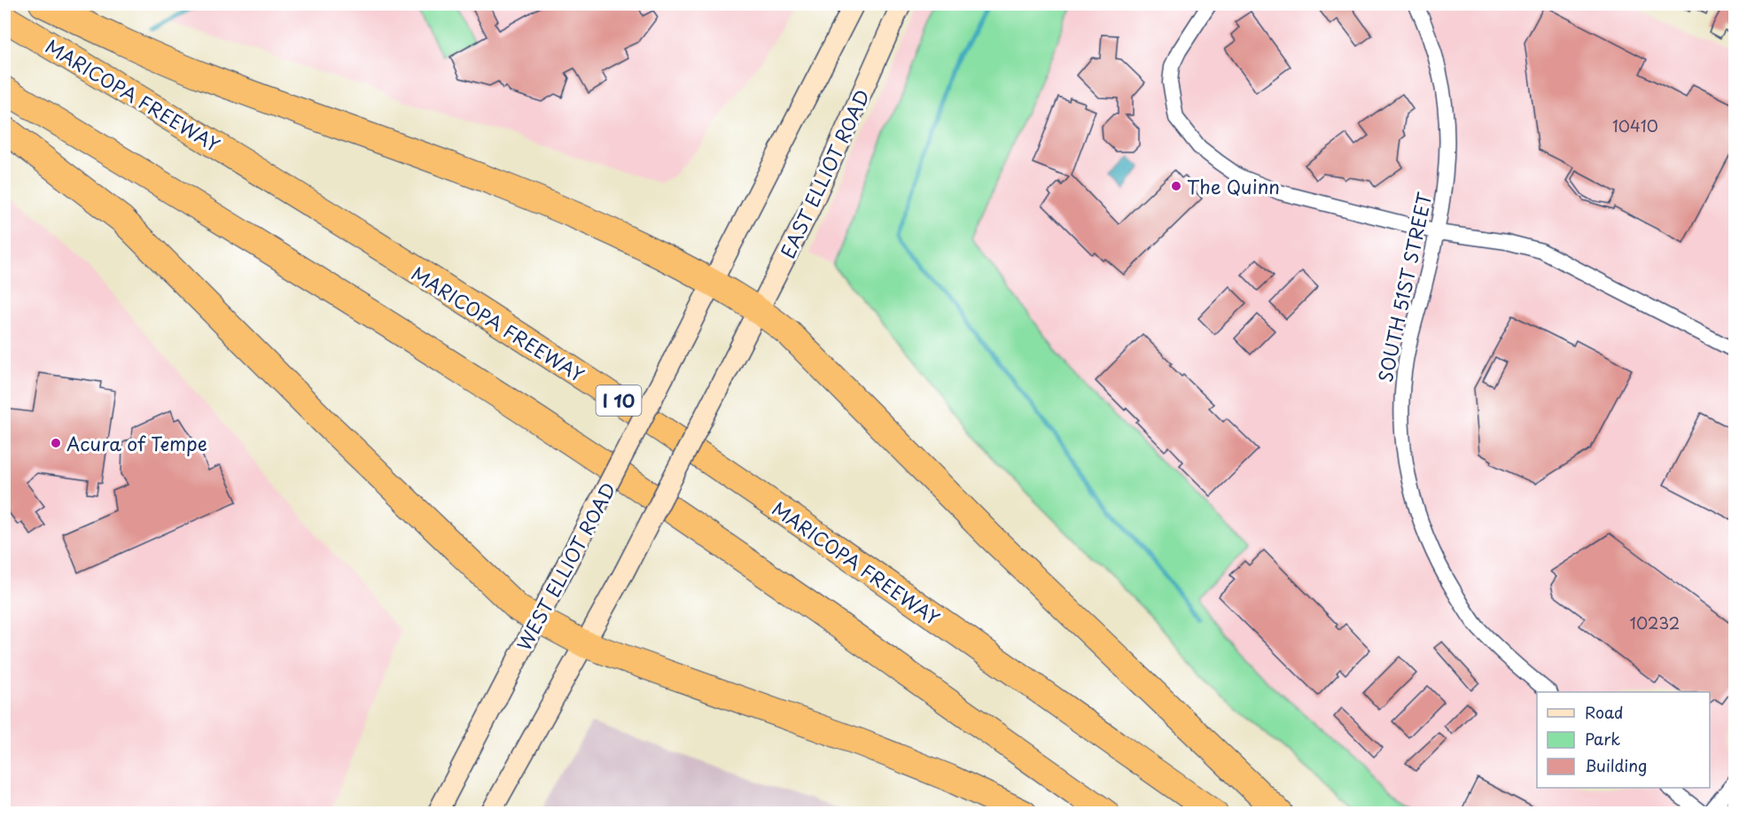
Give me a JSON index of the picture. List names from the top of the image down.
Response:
{
  "streets": {
    "highway": ["MARICOPA FREEWAY", "I 10"],
    "main road": ["EAST ELLIOT ROAD", "WEST ELLIOT ROAD"],
    "street": ["SOUTH 51ST STREET"]
  },
  "places": ["The Quinn", "Acura of Tempe"],
  "house_numbers": ["10410", "10232"],
  "legend": ["Road", "Park", "Building"]
}
